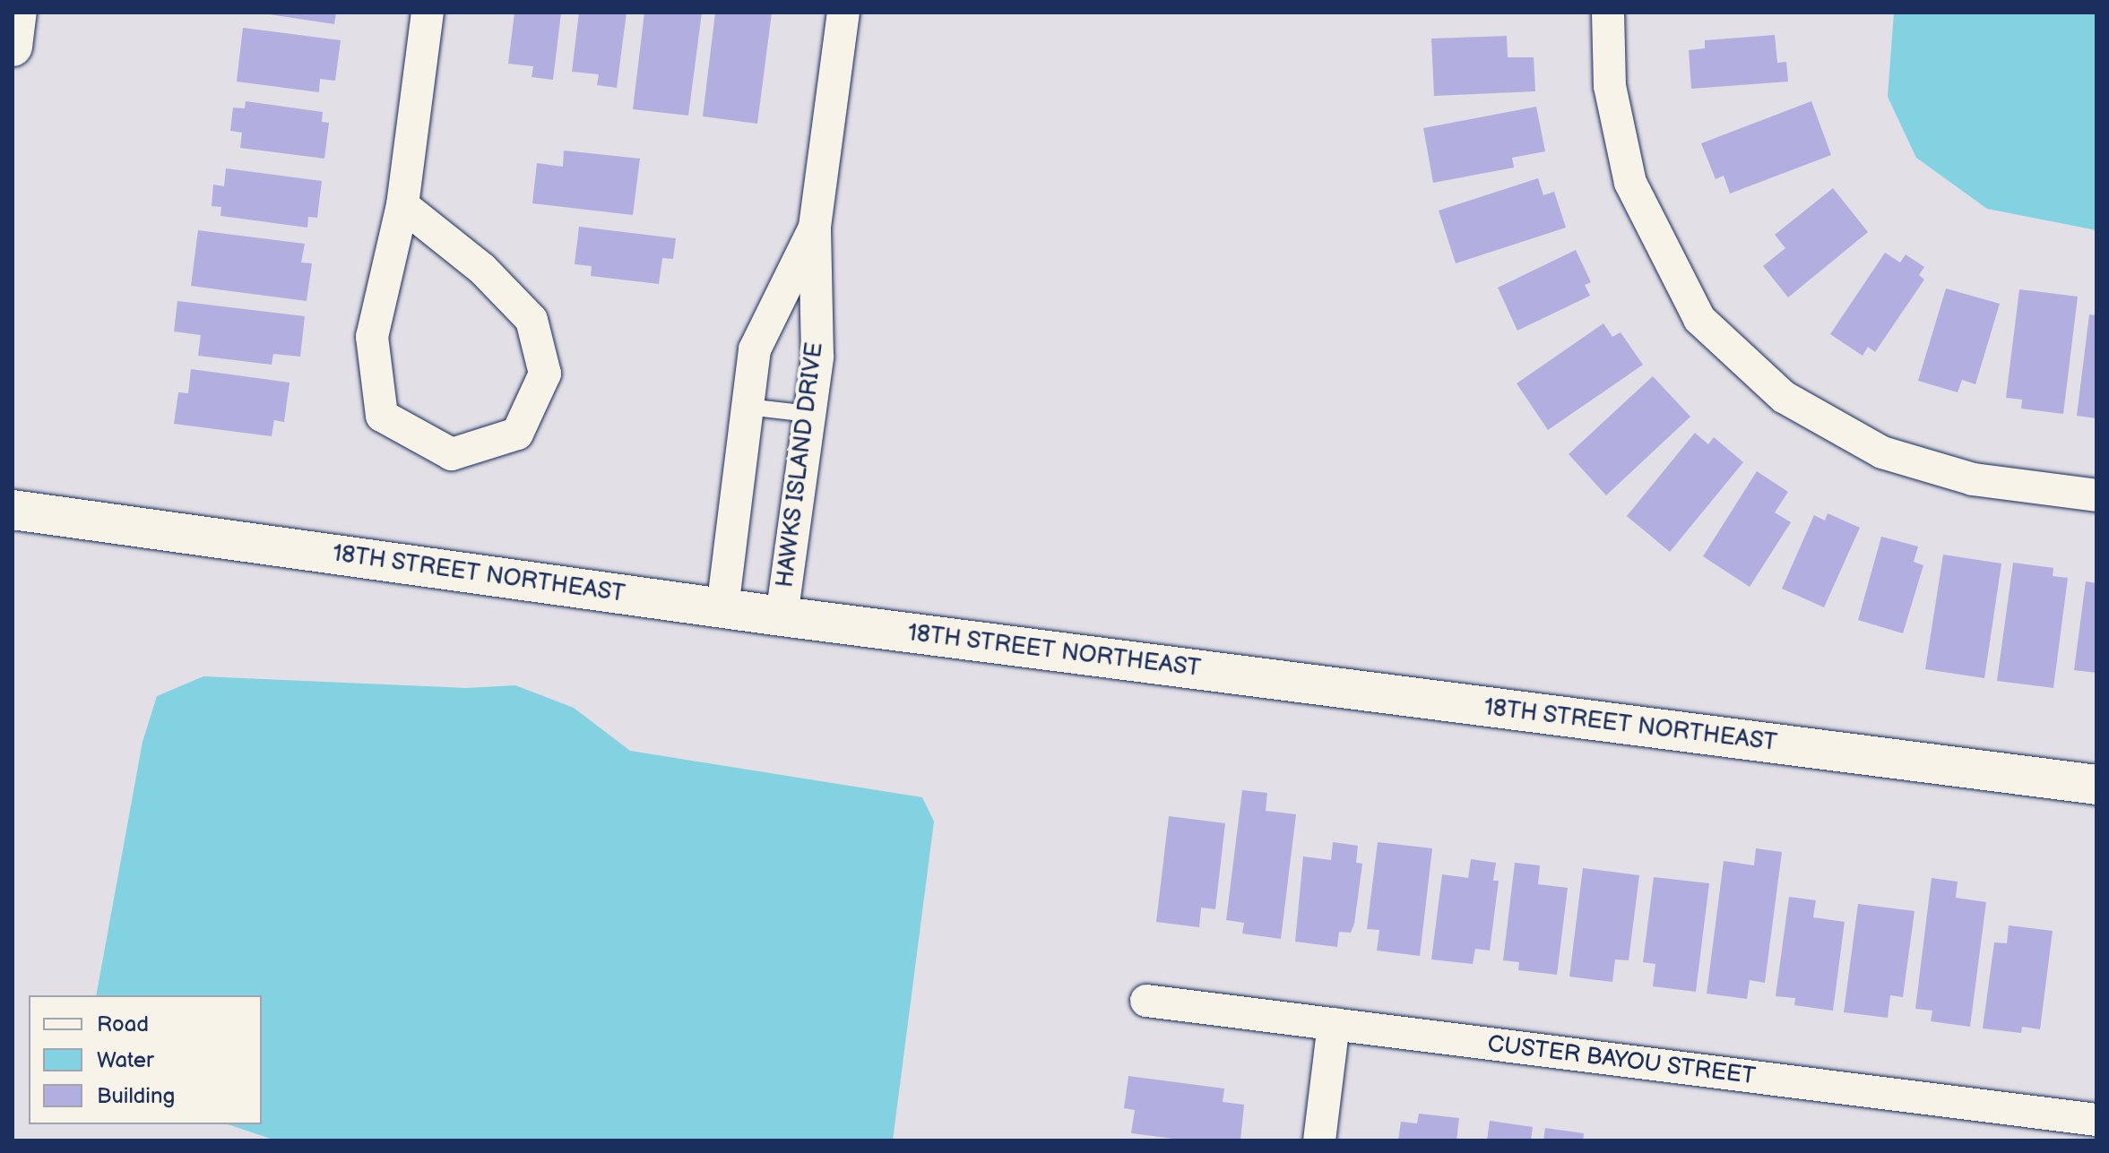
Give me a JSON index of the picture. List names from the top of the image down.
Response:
{
  "streets": {
    "street": ["HAWKS ISLAND DRIVE", "18TH STREET NORTHEAST", "CUSTER BAYOU STREET"]
  },
  "crossings": [
    ["HAWKS ISLAND DRIVE", "18TH STREET NORTHEAST"]
  ],
  "legend": ["Road", "Water", "Building"]
}
